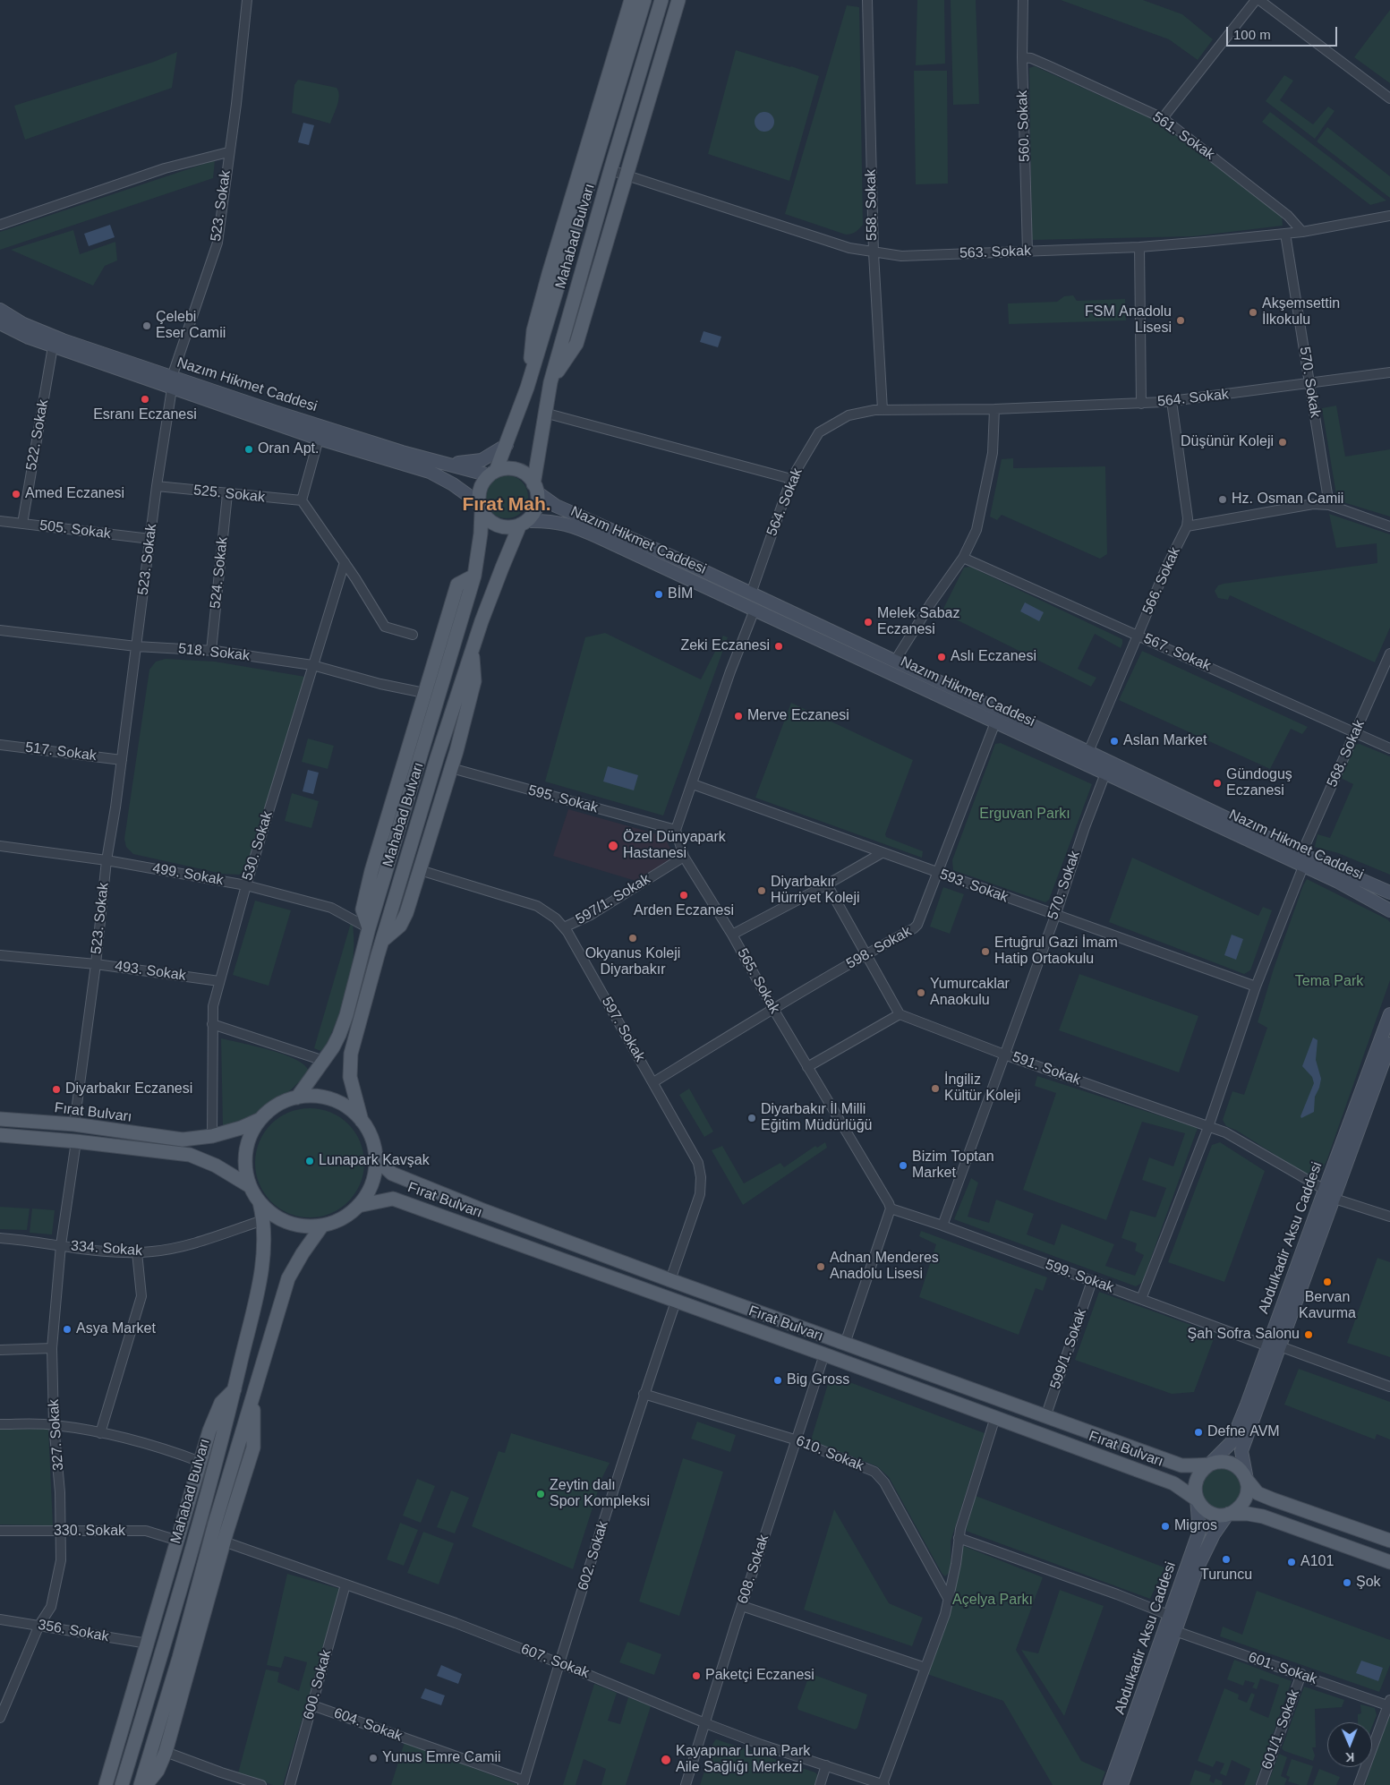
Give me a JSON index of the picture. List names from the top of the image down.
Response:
{
  "streets": {
    "main road": [
      "Mahabad Bulvarı",
      "Nazım Hikmet Caddesi",
      "Fırat Bulvarı",
      "Abdulkadir Aksu Caddesi"
    ],
    "street": [
      "560. Sokak",
      "561. Sokak",
      "558. Sokak",
      "523. Sokak",
      "563. Sokak",
      "570. Sokak",
      "564. Sokak",
      "522. Sokak",
      "525. Sokak",
      "505. Sokak",
      "524. Sokak",
      "566. Sokak",
      "518. Sokak",
      "567. Sokak",
      "517. Sokak",
      "568. Sokak",
      "595. Sokak",
      "530. Sokak",
      "499. Sokak",
      "593. Sokak",
      "597/1. Sokak",
      "598. Sokak",
      "493. Sokak",
      "565. Sokak",
      "597. Sokak",
      "591. Sokak",
      "334. Sokak",
      "599. Sokak",
      "599/1. Sokak",
      "327. Sokak",
      "610. Sokak",
      "330. Sokak",
      "602. Sokak",
      "608. Sokak",
      "356. Sokak",
      "607. Sokak",
      "601. Sokak",
      "600. Sokak",
      "604. Sokak",
      "601/1. Sokak"
    ]
  },
  "crossings": [
    ["560. Sokak", "561. Sokak"],
    ["560. Sokak", "563. Sokak"],
    ["561. Sokak", "563. Sokak"],
    ["558. Sokak", "563. Sokak"],
    ["558. Sokak", "564. Sokak"],
    ["523. Sokak", "Nazım Hikmet Caddesi"],
    ["523. Sokak", "525. Sokak"],
    ["523. Sokak", "505. Sokak"],
    ["523. Sokak", "518. Sokak"],
    ["523. Sokak", "517. Sokak"],
    ["523. Sokak", "499. Sokak"],
    ["523. Sokak", "493. Sokak"],
    ["523. Sokak", "Fırat Bulvarı"],
    ["Mahabad Bulvarı", "563. Sokak"],
    ["Mahabad Bulvarı", "Nazım Hikmet Caddesi"],
    ["Mahabad Bulvarı", "499. Sokak"],
    ["Mahabad Bulvarı", "Fırat Bulvarı"],
    ["Mahabad Bulvarı", "334. Sokak"],
    ["563. Sokak", "570. Sokak"],
    ["570. Sokak", "Nazım Hikmet Caddesi"],
    ["570. Sokak", "564. Sokak"],
    ["570. Sokak", "593. Sokak"],
    ["570. Sokak", "591. Sokak"],
    ["570. Sokak", "599. Sokak"],
    ["Nazım Hikmet Caddesi", "564. Sokak"],
    ["Nazım Hikmet Caddesi", "522. Sokak"],
    ["Nazım Hikmet Caddesi", "566. Sokak"],
    ["Nazım Hikmet Caddesi", "568. Sokak"],
    ["Nazım Hikmet Caddesi", "598. Sokak"],
    ["564. Sokak", "566. Sokak"],
    ["522. Sokak", "505. Sokak"],
    ["525. Sokak", "524. Sokak"],
    ["524. Sokak", "518. Sokak"],
    ["566. Sokak", "567. Sokak"],
    ["518. Sokak", "530. Sokak"],
    ["567. Sokak", "568. Sokak"],
    ["595. Sokak", "565. Sokak"],
    ["530. Sokak", "499. Sokak"],
    ["530. Sokak", "493. Sokak"],
    ["530. Sokak", "Fırat Bulvarı"],
    ["593. Sokak", "598. Sokak"],
    ["597/1. Sokak", "565. Sokak"],
    ["597/1. Sokak", "597. Sokak"],
    ["598. Sokak", "565. Sokak"],
    ["598. Sokak", "597. Sokak"],
    ["565. Sokak", "599. Sokak"],
    ["597. Sokak", "Fırat Bulvarı"],
    ["591. Sokak", "Abdulkadir Aksu Caddesi"],
    ["Fırat Bulvarı", "Abdulkadir Aksu Caddesi"],
    ["Fırat Bulvarı", "599/1. Sokak"],
    ["Fırat Bulvarı", "327. Sokak"],
    ["Fırat Bulvarı", "602. Sokak"],
    ["Fırat Bulvarı", "608. Sokak"],
    ["Abdulkadir Aksu Caddesi", "599. Sokak"],
    ["Abdulkadir Aksu Caddesi", "601. Sokak"],
    ["334. Sokak", "327. Sokak"],
    ["599. Sokak", "599/1. Sokak"],
    ["327. Sokak", "330. Sokak"],
    ["327. Sokak", "356. Sokak"],
    ["610. Sokak", "602. Sokak"],
    ["610. Sokak", "608. Sokak"],
    ["602. Sokak", "607. Sokak"],
    ["602. Sokak", "604. Sokak"],
    ["608. Sokak", "607. Sokak"],
    ["607. Sokak", "600. Sokak"],
    ["601. Sokak", "601/1. Sokak"],
    ["600. Sokak", "604. Sokak"]
  ],
  "districts": ["Fırat Mah."],
  "parks": ["Erguvan Parkı", "Tema Park", "Açelya Parkı"],
  "places": [
    "Akşemsettin İlkokulu",
    "FSM Anadolu Lisesi",
    "Çelebi Eser Camii",
    "Esranı Eczanesi",
    "Düşünür Koleji",
    "Oran Apt.",
    "Amed Eczanesi",
    "Hz. Osman Camii",
    "BİM",
    "Melek Sabaz Eczanesi",
    "Zeki Eczanesi",
    "Aslı Eczanesi",
    "Merve Eczanesi",
    "Aslan Market",
    "Gündoguş Eczanesi",
    "Özel Dünyapark Hastanesi",
    "Diyarbakır Hürriyet Koleji",
    "Arden Eczanesi",
    "Okyanus Koleji Diyarbakır",
    "Ertuğrul Gazi İmam Hatip Ortaokulu",
    "Yumurcaklar Anaokulu",
    "İngiliz Kültür Koleji",
    "Diyarbakır Eczanesi",
    "Diyarbakır İl Milli Eğitim Müdürlüğü",
    "Lunapark Kavşak",
    "Bizim Toptan Market",
    "Adnan Menderes Anadolu Lisesi",
    "Bervan Kavurma",
    "Asya Market",
    "Şah Sofra Salonu",
    "Big Gross",
    "Defne AVM",
    "Zeytin dalı Spor Kompleksi",
    "Migros",
    "Turuncu",
    "A101",
    "Şok",
    "Paketçi Eczanesi",
    "Yunus Emre Camii",
    "Kayapınar Luna Park Aile Sağlığı Merkezi"
  ],
  "scale_bar": "100 m",
  "north": "bottom"
}
